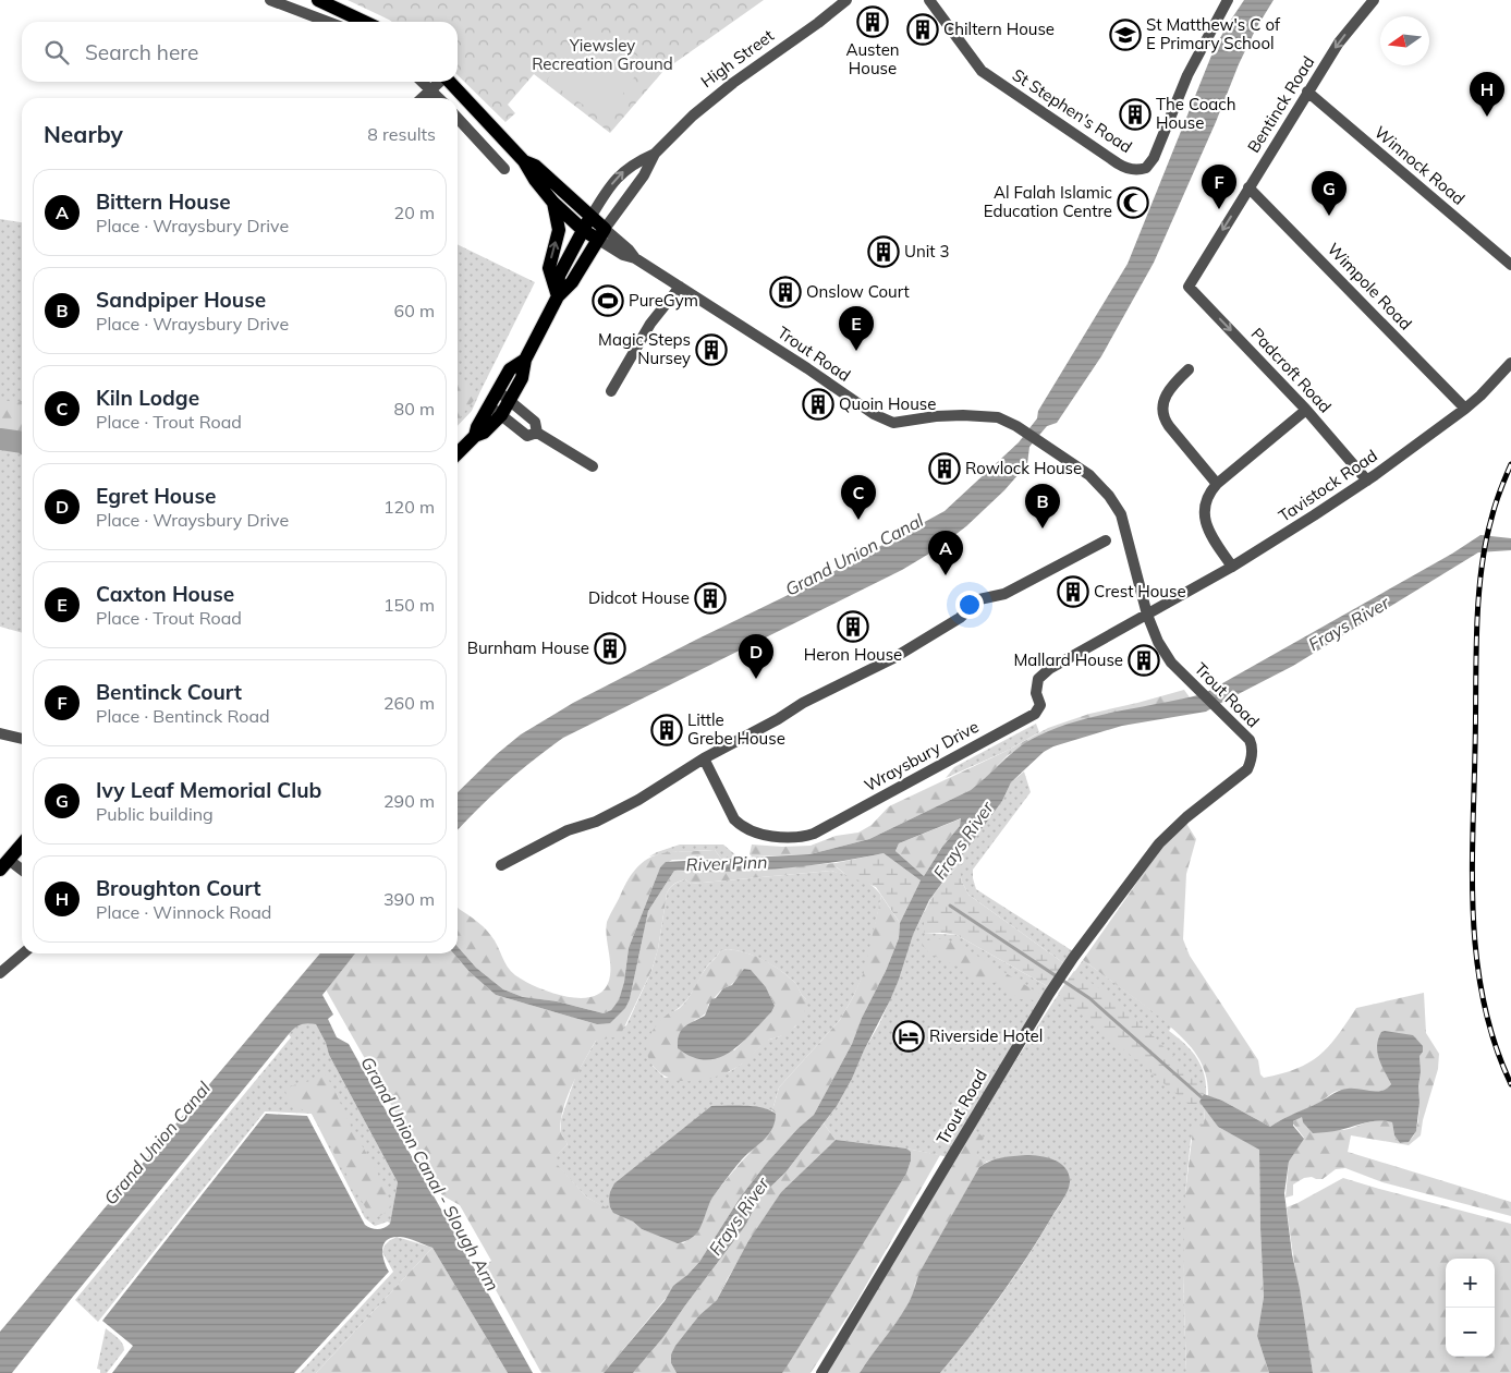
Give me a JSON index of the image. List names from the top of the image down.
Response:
{
  "streets": {
    "main road": ["High Street"],
    "street": [
      "Bentinck Road",
      "St Stephen's Road",
      "Winnock Road",
      "Wimpole Road",
      "Trout Road",
      "Padcroft Road",
      "Tavistock Road",
      "Wraysbury Drive"
    ]
  },
  "crossings": [
    ["High Street", "Trout Road"],
    ["Bentinck Road", "Winnock Road"],
    ["Bentinck Road", "Wimpole Road"],
    ["Bentinck Road", "Padcroft Road"],
    ["Wimpole Road", "Tavistock Road"],
    ["Trout Road", "Tavistock Road"],
    ["Trout Road", "Wraysbury Drive"],
    ["Padcroft Road", "Tavistock Road"],
    ["Tavistock Road", "Wraysbury Drive"]
  ],
  "one_way": ["Bentinck Road", "Padcroft Road"],
  "water": [
    "Grand Union Canal",
    "Frays River",
    "River Pinn",
    "Grand Union Canal - Slough Arm"
  ],
  "parks": ["Yiewsley Recreation Ground"],
  "places": {
    "building": [
      "Austen House",
      "Chiltern House",
      "The Coach House",
      "Unit 3",
      "Onslow Court",
      "Magic Steps Nursey",
      "Quoin House",
      "Rowlock House",
      "Crest House",
      "Didcot House",
      "Heron House",
      "Burnham House",
      "Mallard House",
      "Little Grebe House"
    ],
    "school or university": ["St Matthew's C of E Primary School"],
    "mosque": ["Al Falah Islamic Education Centre"],
    "sports": ["PureGym"],
    "hotel": ["Riverside Hotel"]
  },
  "north": "left",
  "page": {
    "search": "Search here",
    "pins": [
      "H",
      "F",
      "G",
      "E",
      "C",
      "B",
      "A",
      "D"
    ],
    "heading": ["Nearby", "8 results"],
    "list": [
      {
        "mark": "A",
        "name": "Bittern House",
        "note": "Place · Wraysbury Drive",
        "value": "20 m"
      },
      {
        "mark": "B",
        "name": "Sandpiper House",
        "note": "Place · Wraysbury Drive",
        "value": "60 m"
      },
      {
        "mark": "C",
        "name": "Kiln Lodge",
        "note": "Place · Trout Road",
        "value": "80 m"
      },
      {
        "mark": "D",
        "name": "Egret House",
        "note": "Place · Wraysbury Drive",
        "value": "120 m"
      },
      {
        "mark": "E",
        "name": "Caxton House",
        "note": "Place · Trout Road",
        "value": "150 m"
      },
      {
        "mark": "F",
        "name": "Bentinck Court",
        "note": "Place · Bentinck Road",
        "value": "260 m"
      },
      {
        "mark": "G",
        "name": "Ivy Leaf Memorial Club",
        "note": "Public building",
        "value": "290 m"
      },
      {
        "mark": "H",
        "name": "Broughton Court",
        "note": "Place · Winnock Road",
        "value": "390 m"
      }
    ],
    "map_buttons": ["+", "−"]
  }
}
